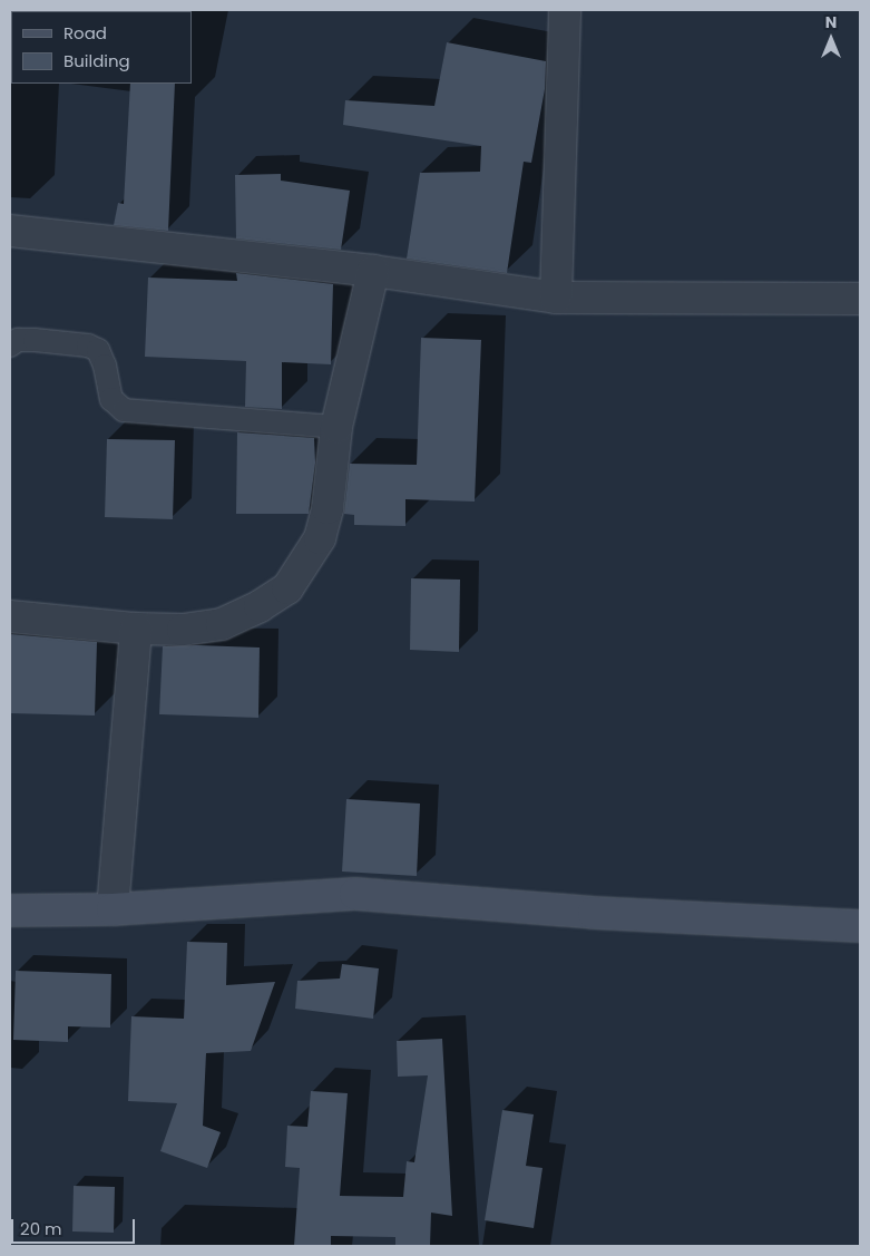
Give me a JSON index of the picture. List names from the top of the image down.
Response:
{
  "legend": ["Road", "Building"],
  "scale_bar": "20 m",
  "north": "top"
}
